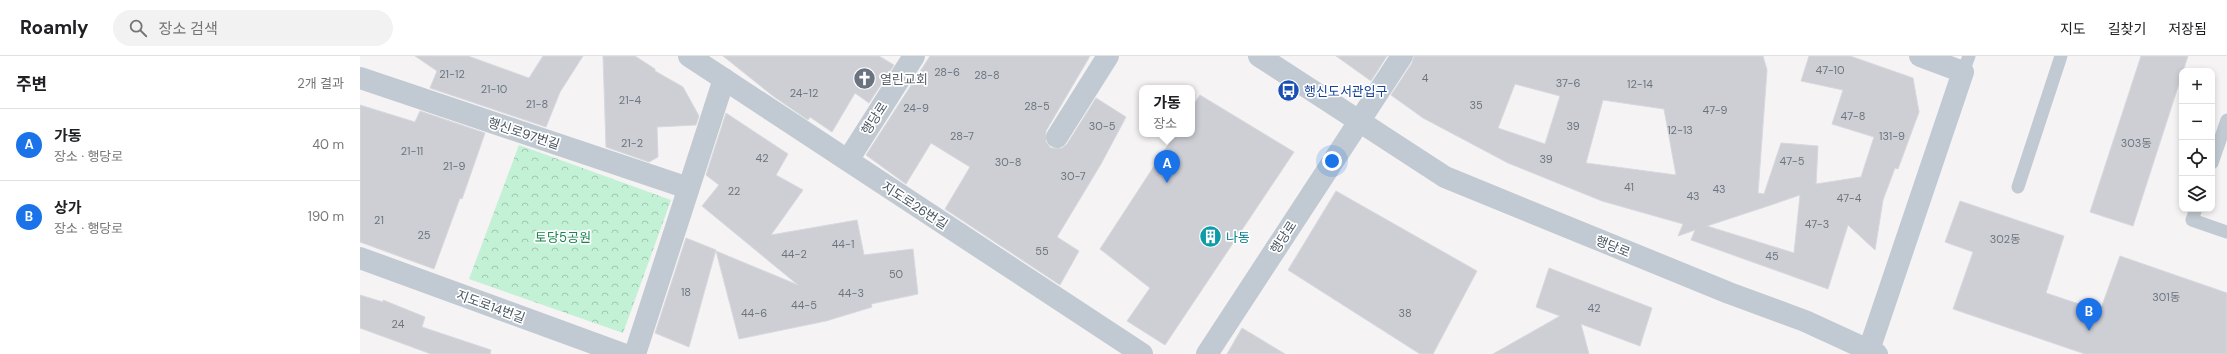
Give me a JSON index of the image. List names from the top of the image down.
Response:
{
  "streets": {
    "street": [
      "행당로",
      "행신로97번길",
      "지도로26번길",
      "지도로14번길"
    ]
  },
  "crossings": [
    ["행당로", "지도로26번길"]
  ],
  "parks": ["토당5공원"],
  "places": {
    "church": ["열린교회"],
    "bus stop": ["행신도서관입구"],
    "building": ["나동"]
  },
  "house_numbers": [
    "47-10",
    "28-6",
    "21-12",
    "28-8",
    "4",
    "37-6",
    "12-14",
    "21-10",
    "24-12",
    "21-4",
    "21-8",
    "35",
    "28-5",
    "24-9",
    "47-9",
    "47-8",
    "30-5",
    "39",
    "12-13",
    "28-7",
    "131-9",
    "21-2",
    "303동",
    "21-11",
    "42",
    "39",
    "47-5",
    "30-8",
    "21-9",
    "30-7",
    "41",
    "43",
    "22",
    "43",
    "47-4",
    "21",
    "47-3",
    "25",
    "302동",
    "44-1",
    "55",
    "44-2",
    "45",
    "50",
    "18",
    "44-3",
    "301동",
    "44-5",
    "42",
    "44-6",
    "38",
    "24"
  ],
  "page": {
    "header": "Roamly",
    "search": "장소 검색",
    "nav": ["지도", "길찾기", "저장됨"],
    "heading": ["주변", "2개 결과"],
    "map_buttons": ["+", "−"],
    "popup": ["가동", "장소"],
    "list": [
      {
        "mark": "A",
        "name": "가동",
        "note": "장소 · 행당로",
        "value": "40 m"
      },
      {
        "mark": "B",
        "name": "상가",
        "note": "장소 · 행당로",
        "value": "190 m"
      }
    ],
    "pins": ["A", "B"]
  }
}
